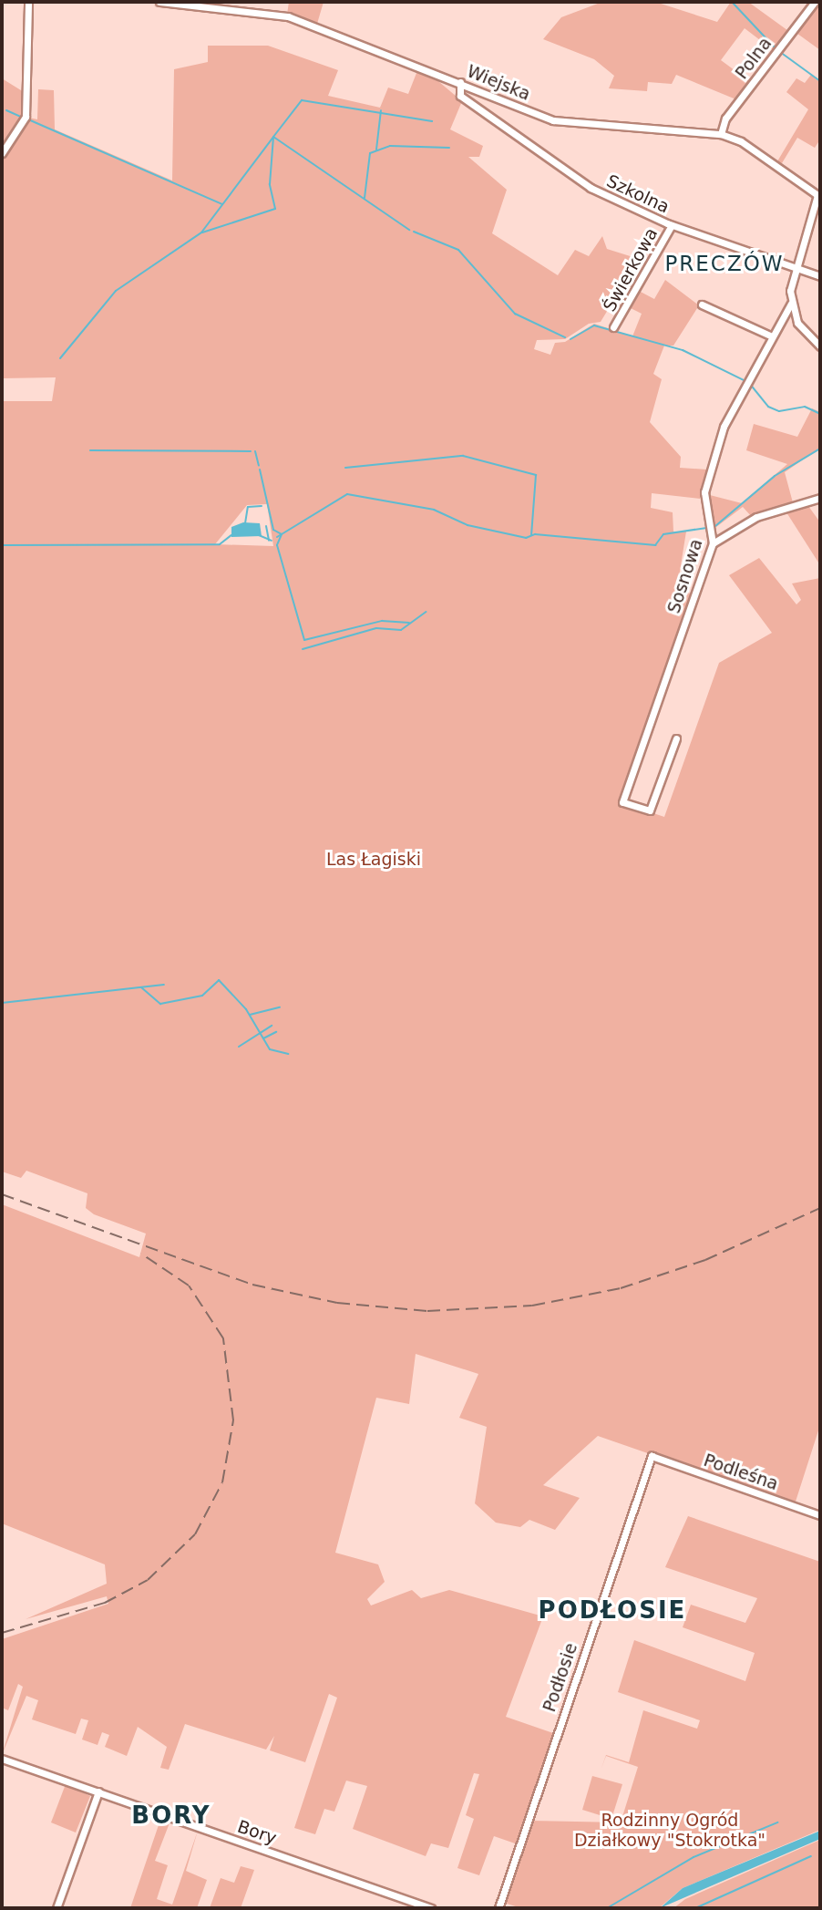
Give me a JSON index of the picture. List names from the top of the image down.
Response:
{
  "streets": {
    "street": [
      "Polna",
      "Wiejska",
      "Szkolna",
      "Świerkowa",
      "Sosnowa",
      "Podleśna",
      "Podłosie",
      "Bory"
    ]
  },
  "crossings": [
    ["Polna", "Wiejska"],
    ["Wiejska", "Sosnowa"],
    ["Szkolna", "Świerkowa"],
    ["Szkolna", "Sosnowa"],
    ["Podleśna", "Podłosie"]
  ],
  "districts": ["PRECZÓW", "PODŁOSIE", "BORY"],
  "parks": ["Las Łagiski", "Rodzinny Ogród Działkowy \"Stokrotka\""]
}
